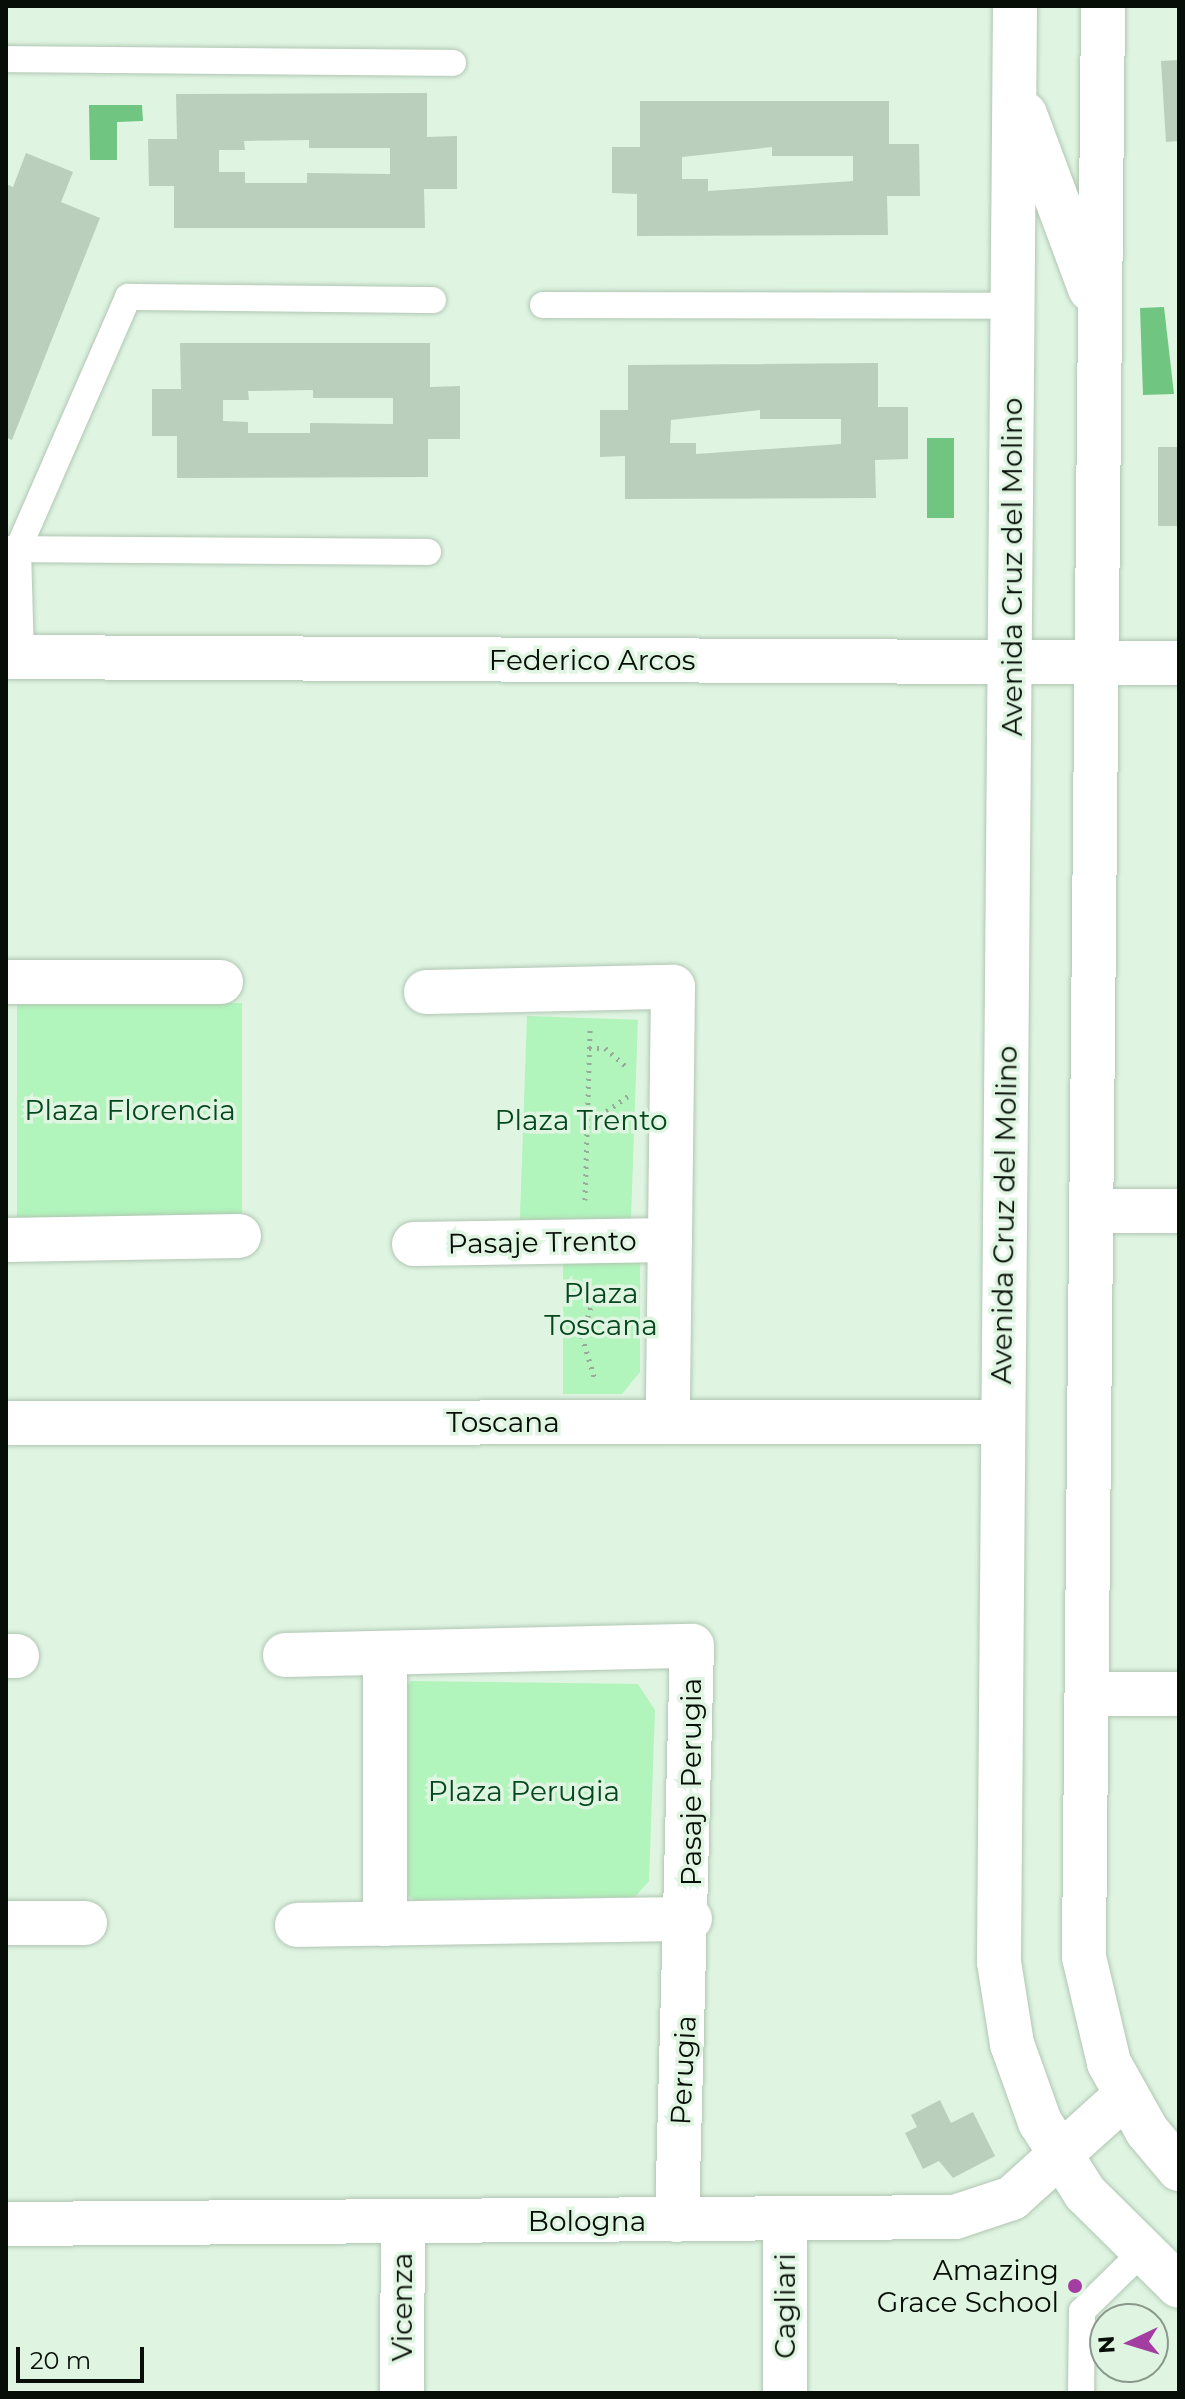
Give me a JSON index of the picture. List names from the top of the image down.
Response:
{
  "streets": {
    "street": [
      "Avenida Cruz del Molino",
      "Federico Arcos",
      "Pasaje Trento",
      "Toscana",
      "Pasaje Perugia",
      "Perugia",
      "Bologna",
      "Cagliari",
      "Vicenza"
    ]
  },
  "crossings": [
    ["Avenida Cruz del Molino", "Federico Arcos"],
    ["Avenida Cruz del Molino", "Toscana"],
    ["Avenida Cruz del Molino", "Bologna"],
    ["Pasaje Perugia", "Perugia"],
    ["Perugia", "Bologna"],
    ["Bologna", "Cagliari"],
    ["Bologna", "Vicenza"]
  ],
  "parks": [
    "Plaza Florencia",
    "Plaza Trento",
    "Plaza Toscana",
    "Plaza Perugia"
  ],
  "places": ["Amazing Grace School"],
  "scale_bar": "20 m",
  "north": "left"
}
